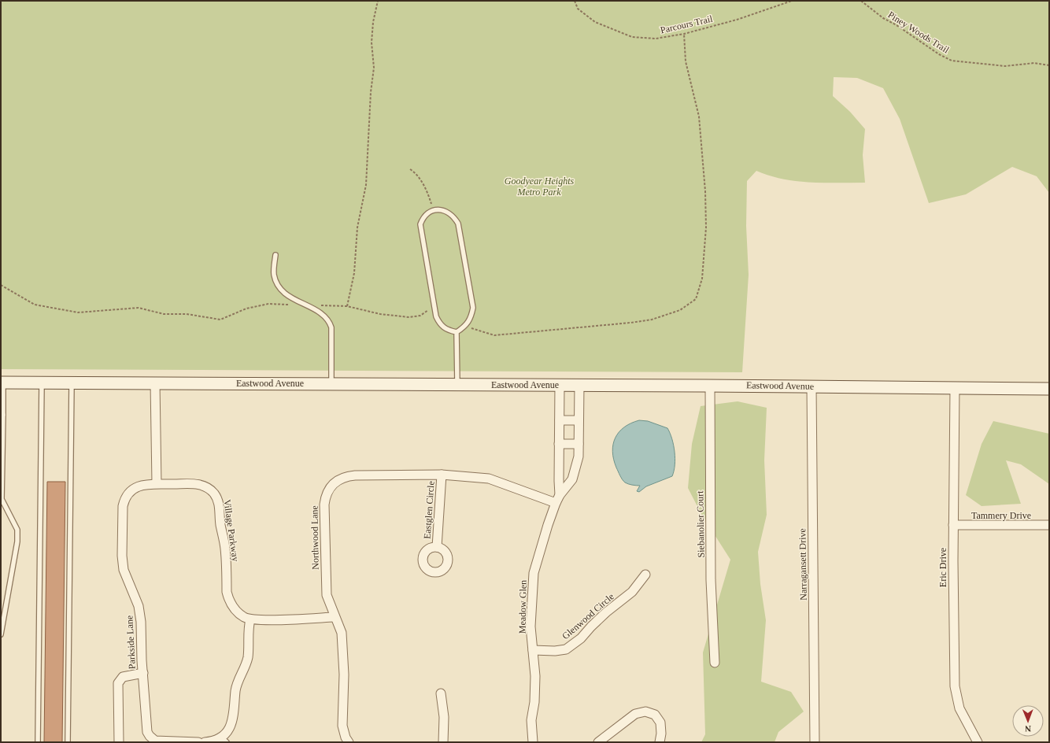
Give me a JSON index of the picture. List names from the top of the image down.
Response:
{
  "streets": {
    "street": [
      "Eastwood Avenue",
      "Eastglen Circle",
      "Tammery Drive",
      "Siebanolier Court",
      "Village Parkway",
      "Northwood Lane",
      "Narragansett Drive",
      "Eric Drive",
      "Meadow Glen",
      "Glenwood Circle",
      "Parkside Lane"
    ],
    "path": ["Parcours Trail", "Piney Woods Trail"]
  },
  "crossings": [
    ["Eastwood Avenue", "Siebanolier Court"],
    ["Eastwood Avenue", "Narragansett Drive"],
    ["Eastwood Avenue", "Eric Drive"],
    ["Eastwood Avenue", "Meadow Glen"],
    ["Eastglen Circle", "Northwood Lane"],
    ["Tammery Drive", "Eric Drive"],
    ["Village Parkway", "Northwood Lane"],
    ["Village Parkway", "Parkside Lane"],
    ["Northwood Lane", "Meadow Glen"],
    ["Meadow Glen", "Glenwood Circle"]
  ],
  "parks": ["Goodyear Heights Metro Park"],
  "north": "bottom"
}
